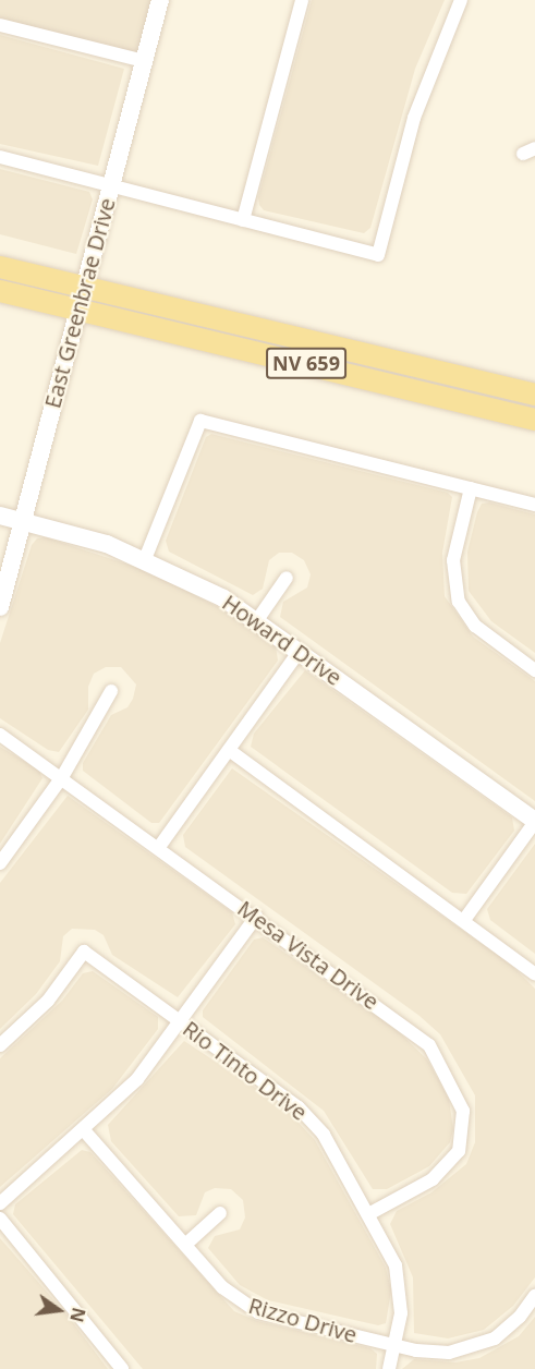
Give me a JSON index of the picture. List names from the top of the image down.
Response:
{
  "streets": {
    "main road": ["NV 659"],
    "street": [
      "East Greenbrae Drive",
      "Howard Drive",
      "Mesa Vista Drive",
      "Rio Tinto Drive",
      "Rizzo Drive"
    ]
  },
  "crossings": [
    ["East Greenbrae Drive", "NV 659"],
    ["East Greenbrae Drive", "Howard Drive"],
    ["Mesa Vista Drive", "Rio Tinto Drive"],
    ["Rio Tinto Drive", "Rizzo Drive"]
  ],
  "north": "right"
}
